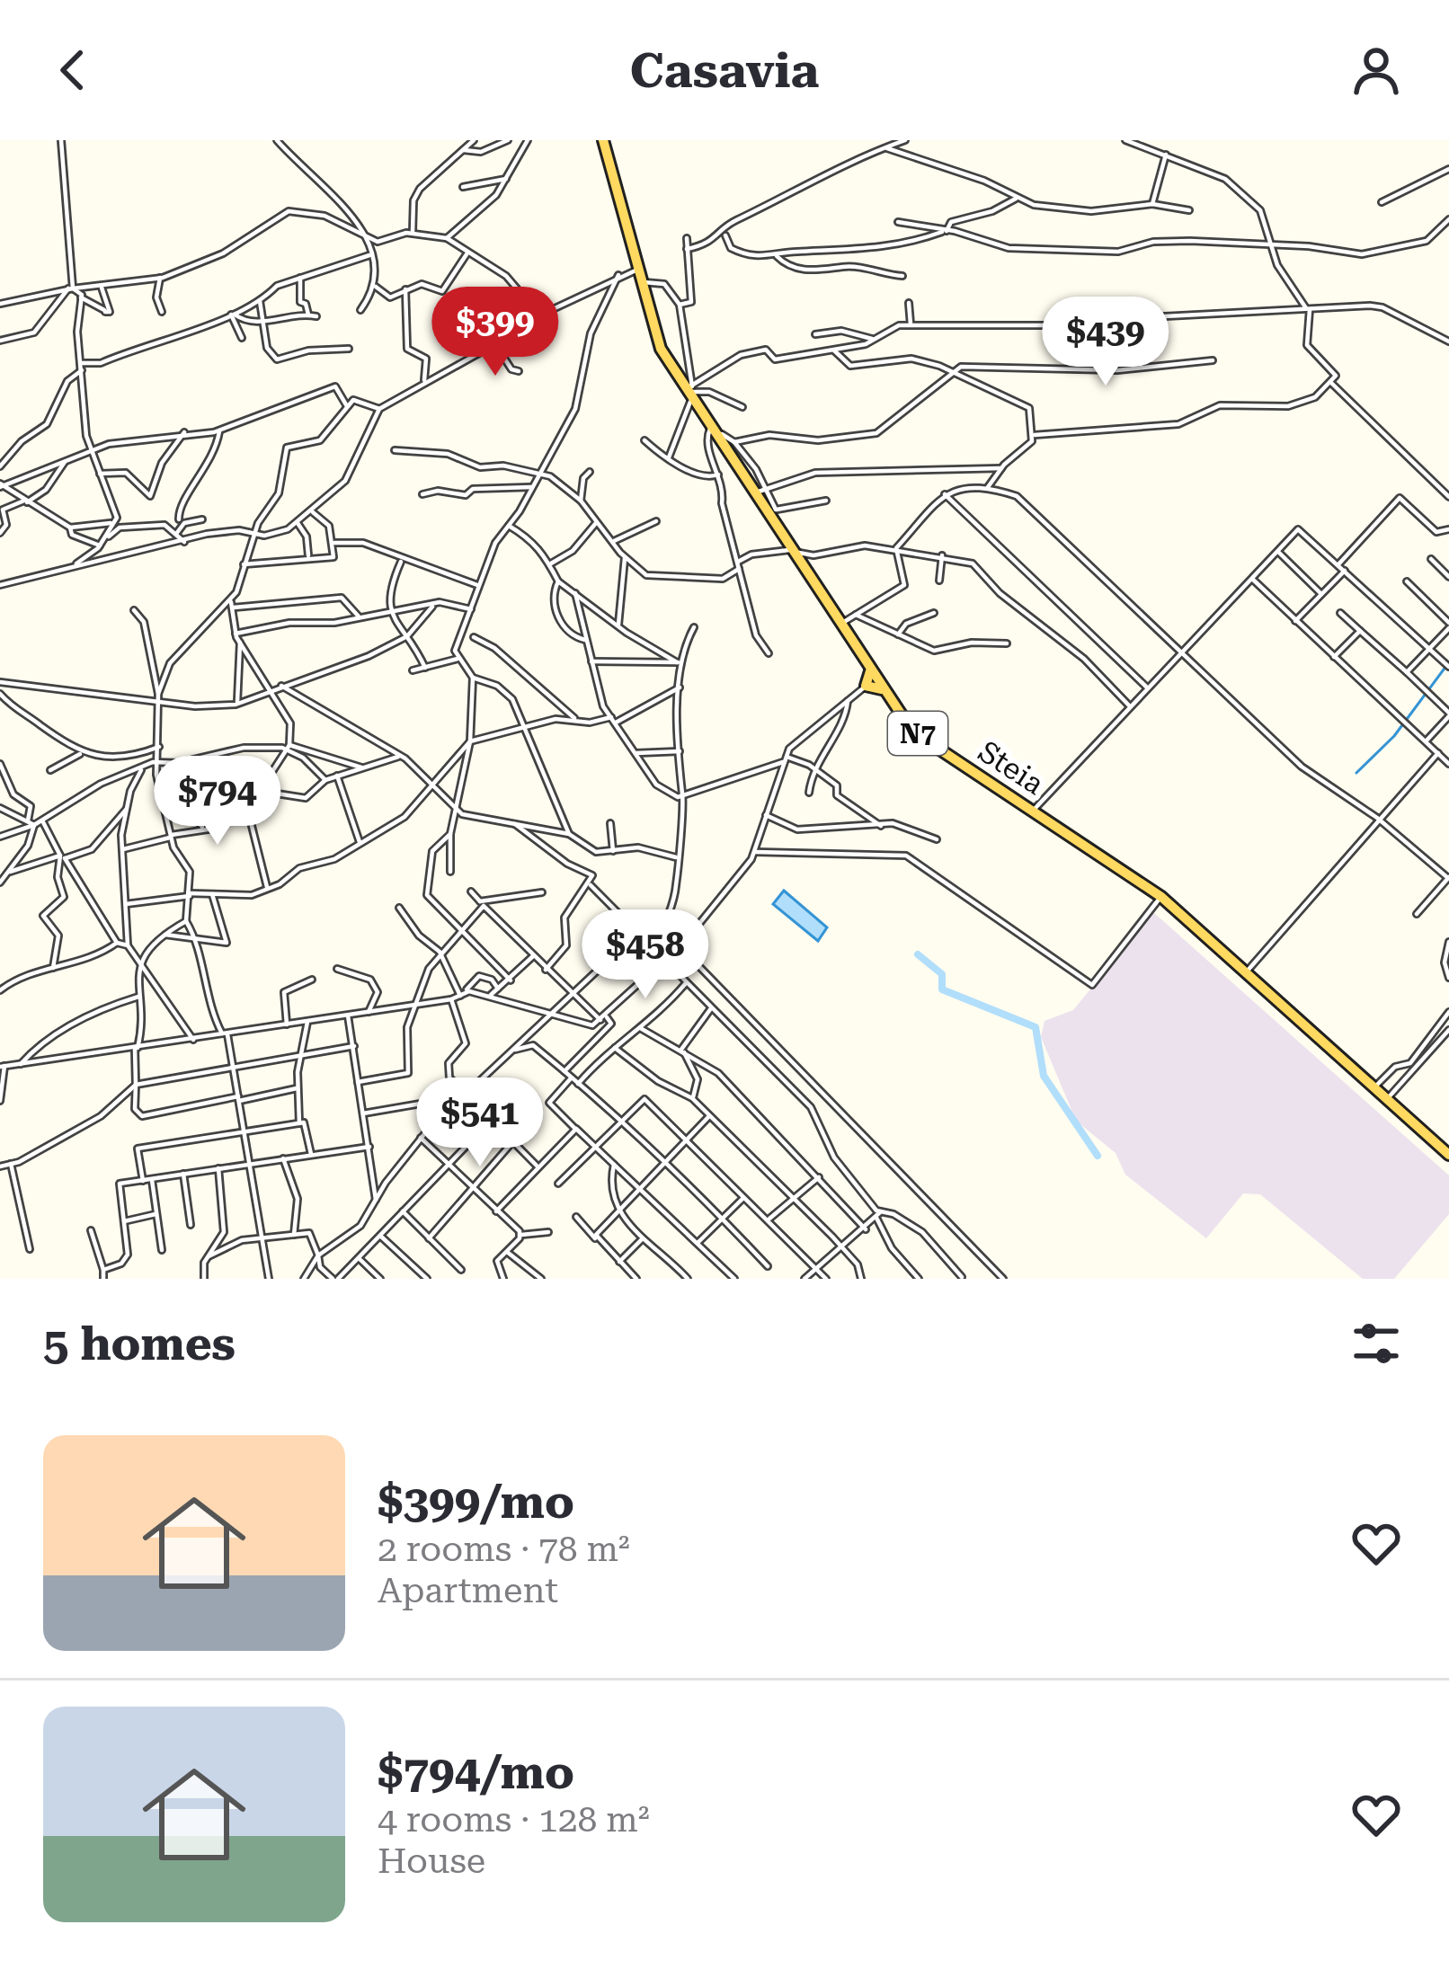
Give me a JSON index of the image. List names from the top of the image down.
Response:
{
  "streets": {
    "main road": ["N7", "Steia"]
  },
  "page": {
    "header": "Casavia",
    "price": [
      "$399",
      "$439",
      "$794",
      "$458",
      "$541"
    ],
    "heading": "5 homes",
    "list": [
      {
        "name": "$399/mo",
        "note": "2 rooms · 78 m² · Apartment"
      },
      {
        "name": "$794/mo",
        "note": "4 rooms · 128 m² · House"
      }
    ]
  }
}
